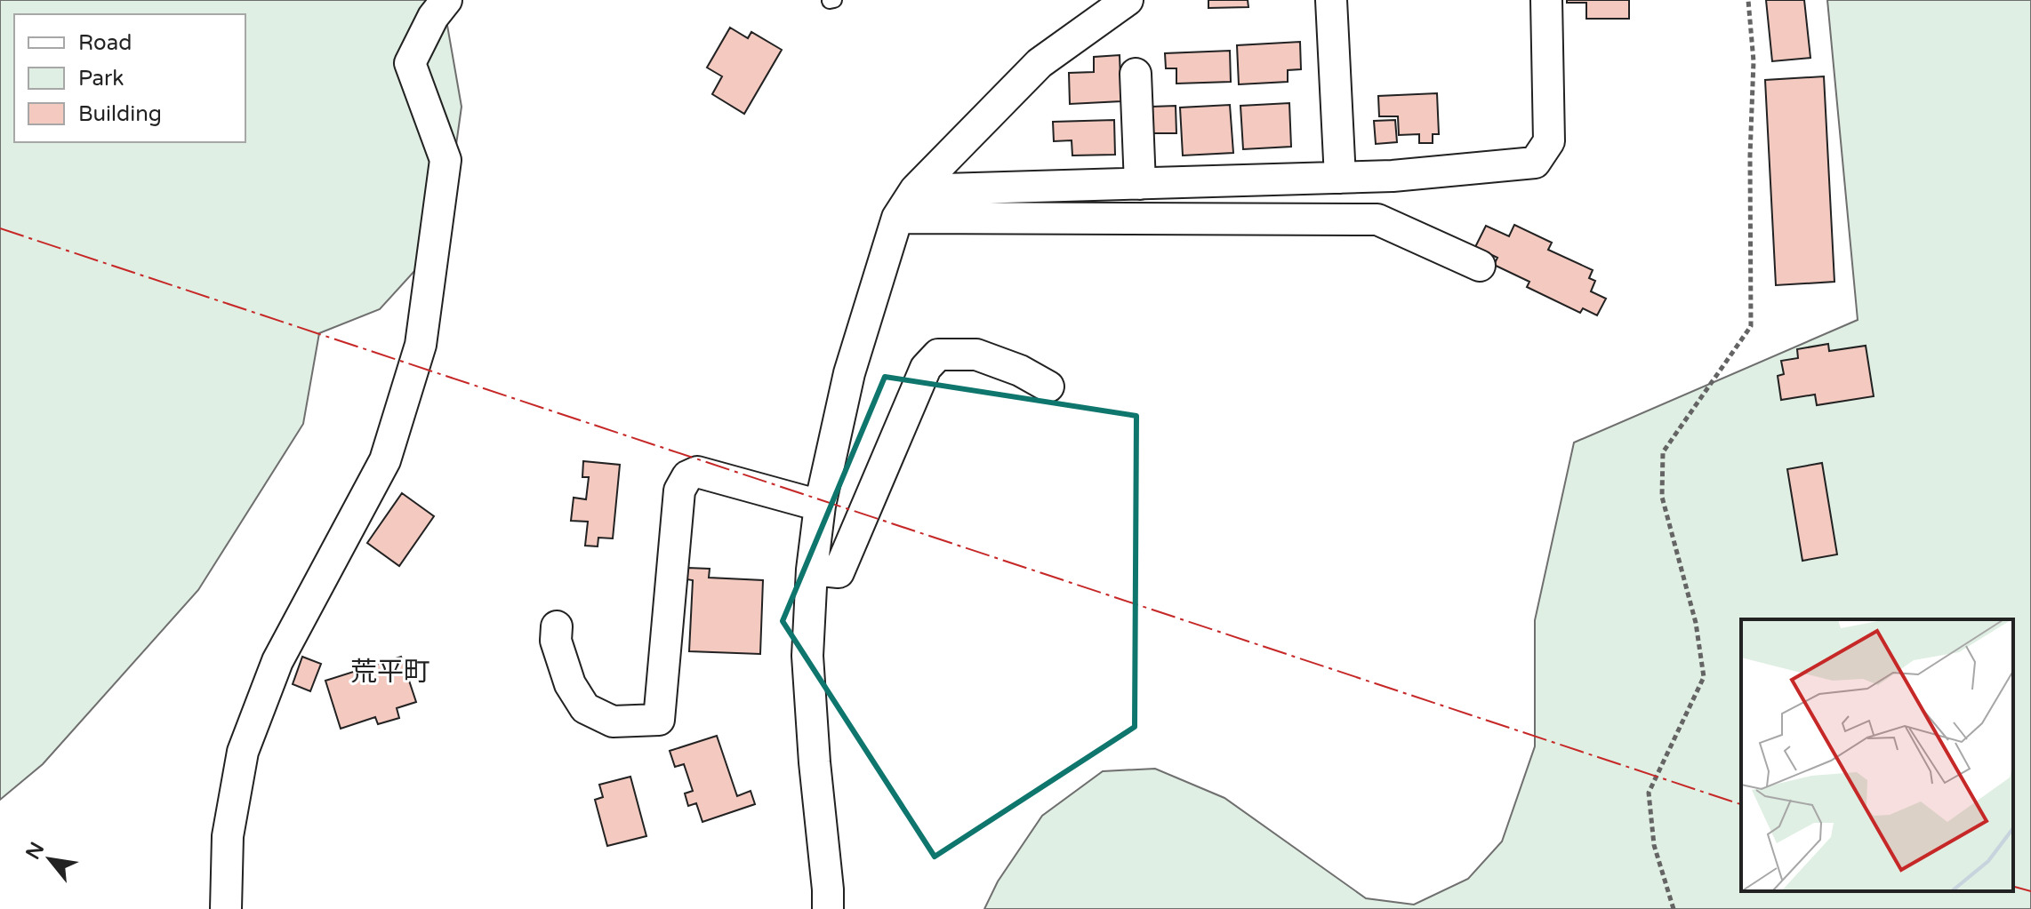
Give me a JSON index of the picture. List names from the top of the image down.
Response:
{
  "districts": ["荒平町"],
  "legend": ["Road", "Park", "Building"],
  "north": "top left"
}
